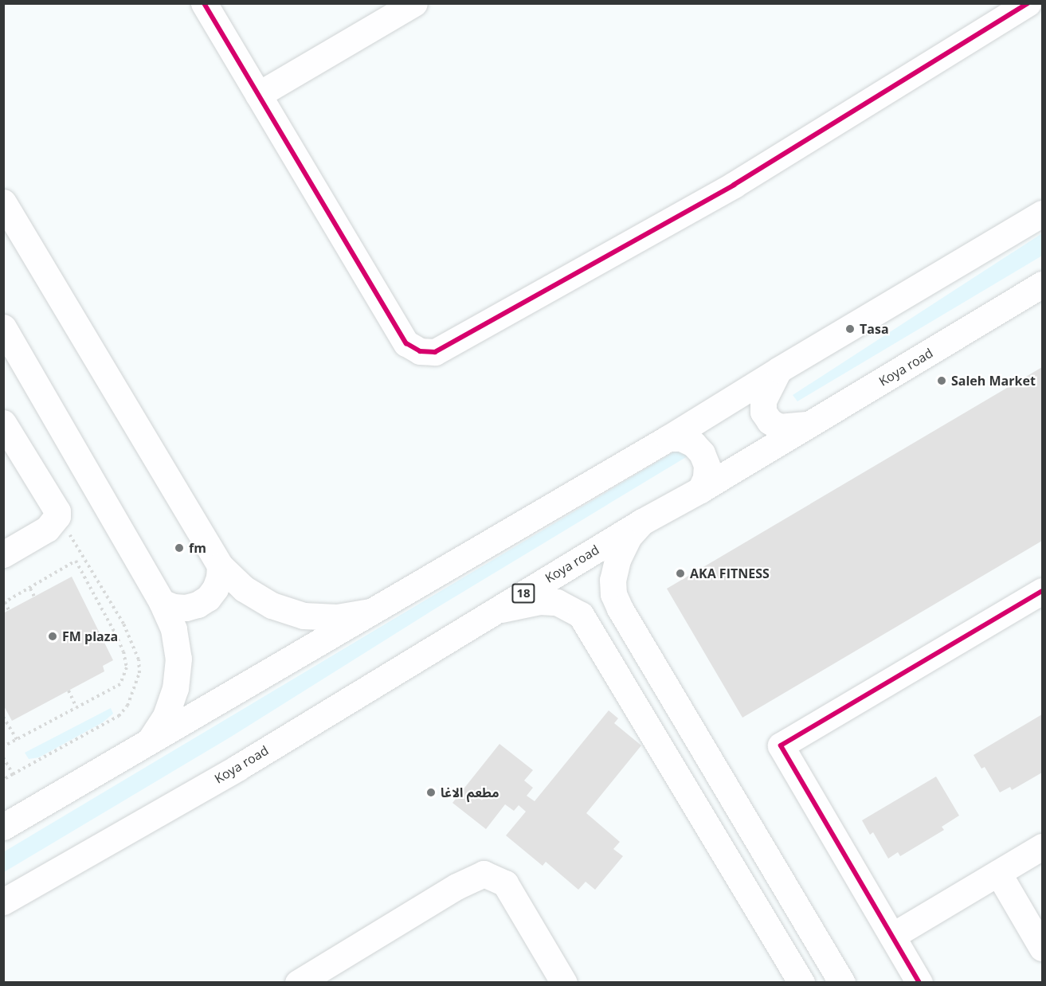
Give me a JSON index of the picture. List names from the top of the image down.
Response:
{
  "streets": {
    "main road": ["Koya road", "18"]
  },
  "places": [
    "Tasa",
    "Saleh Market",
    "fm",
    "AKA FITNESS",
    "FM plaza",
    "مطعم الاغا"
  ]
}
